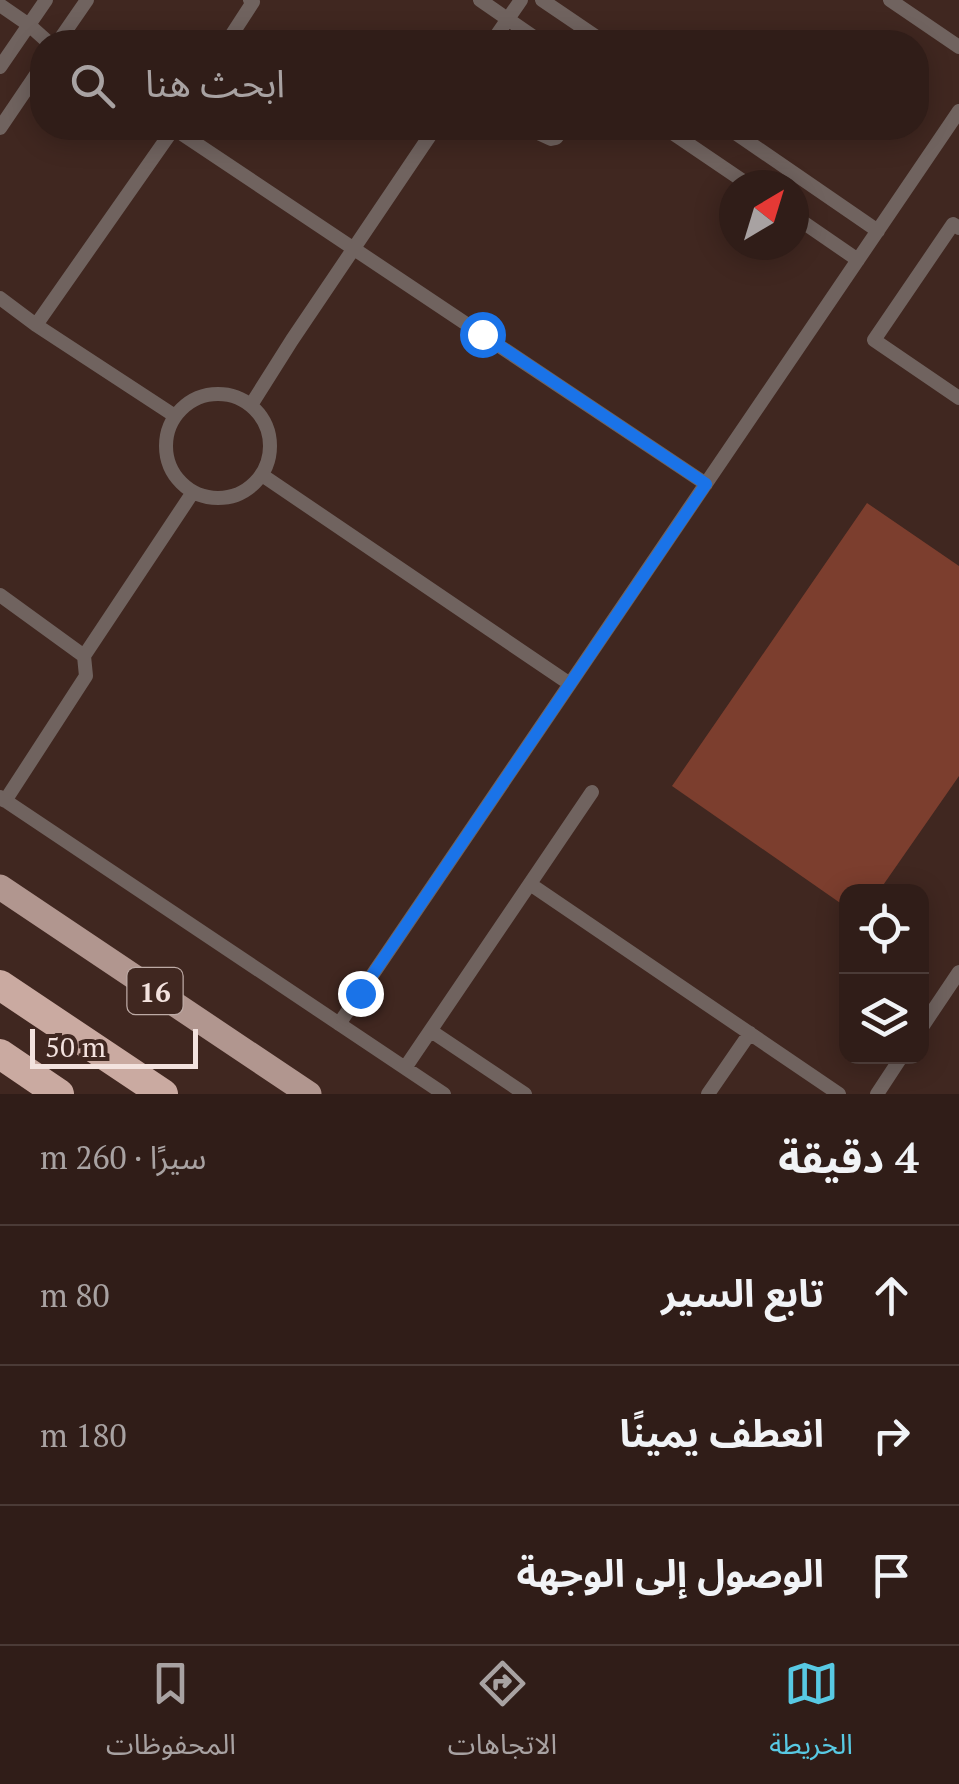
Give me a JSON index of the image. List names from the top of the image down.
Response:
{
  "streets": {
    "main road": ["16"]
  },
  "scale_bar": "50 m",
  "north": "top right",
  "page": {
    "search": "ابحث هنا",
    "scale": "50 m",
    "heading": ["4 دقيقة", "سيرًا · 260 m"],
    "list": [
      ["تابع السير", "80 m"],
      ["انعطف يمينًا", "180 m"],
      "الوصول إلى الوجهة"
    ],
    "nav": ["الخريطة", "الاتجاهات", "المحفوظات"]
  }
}
